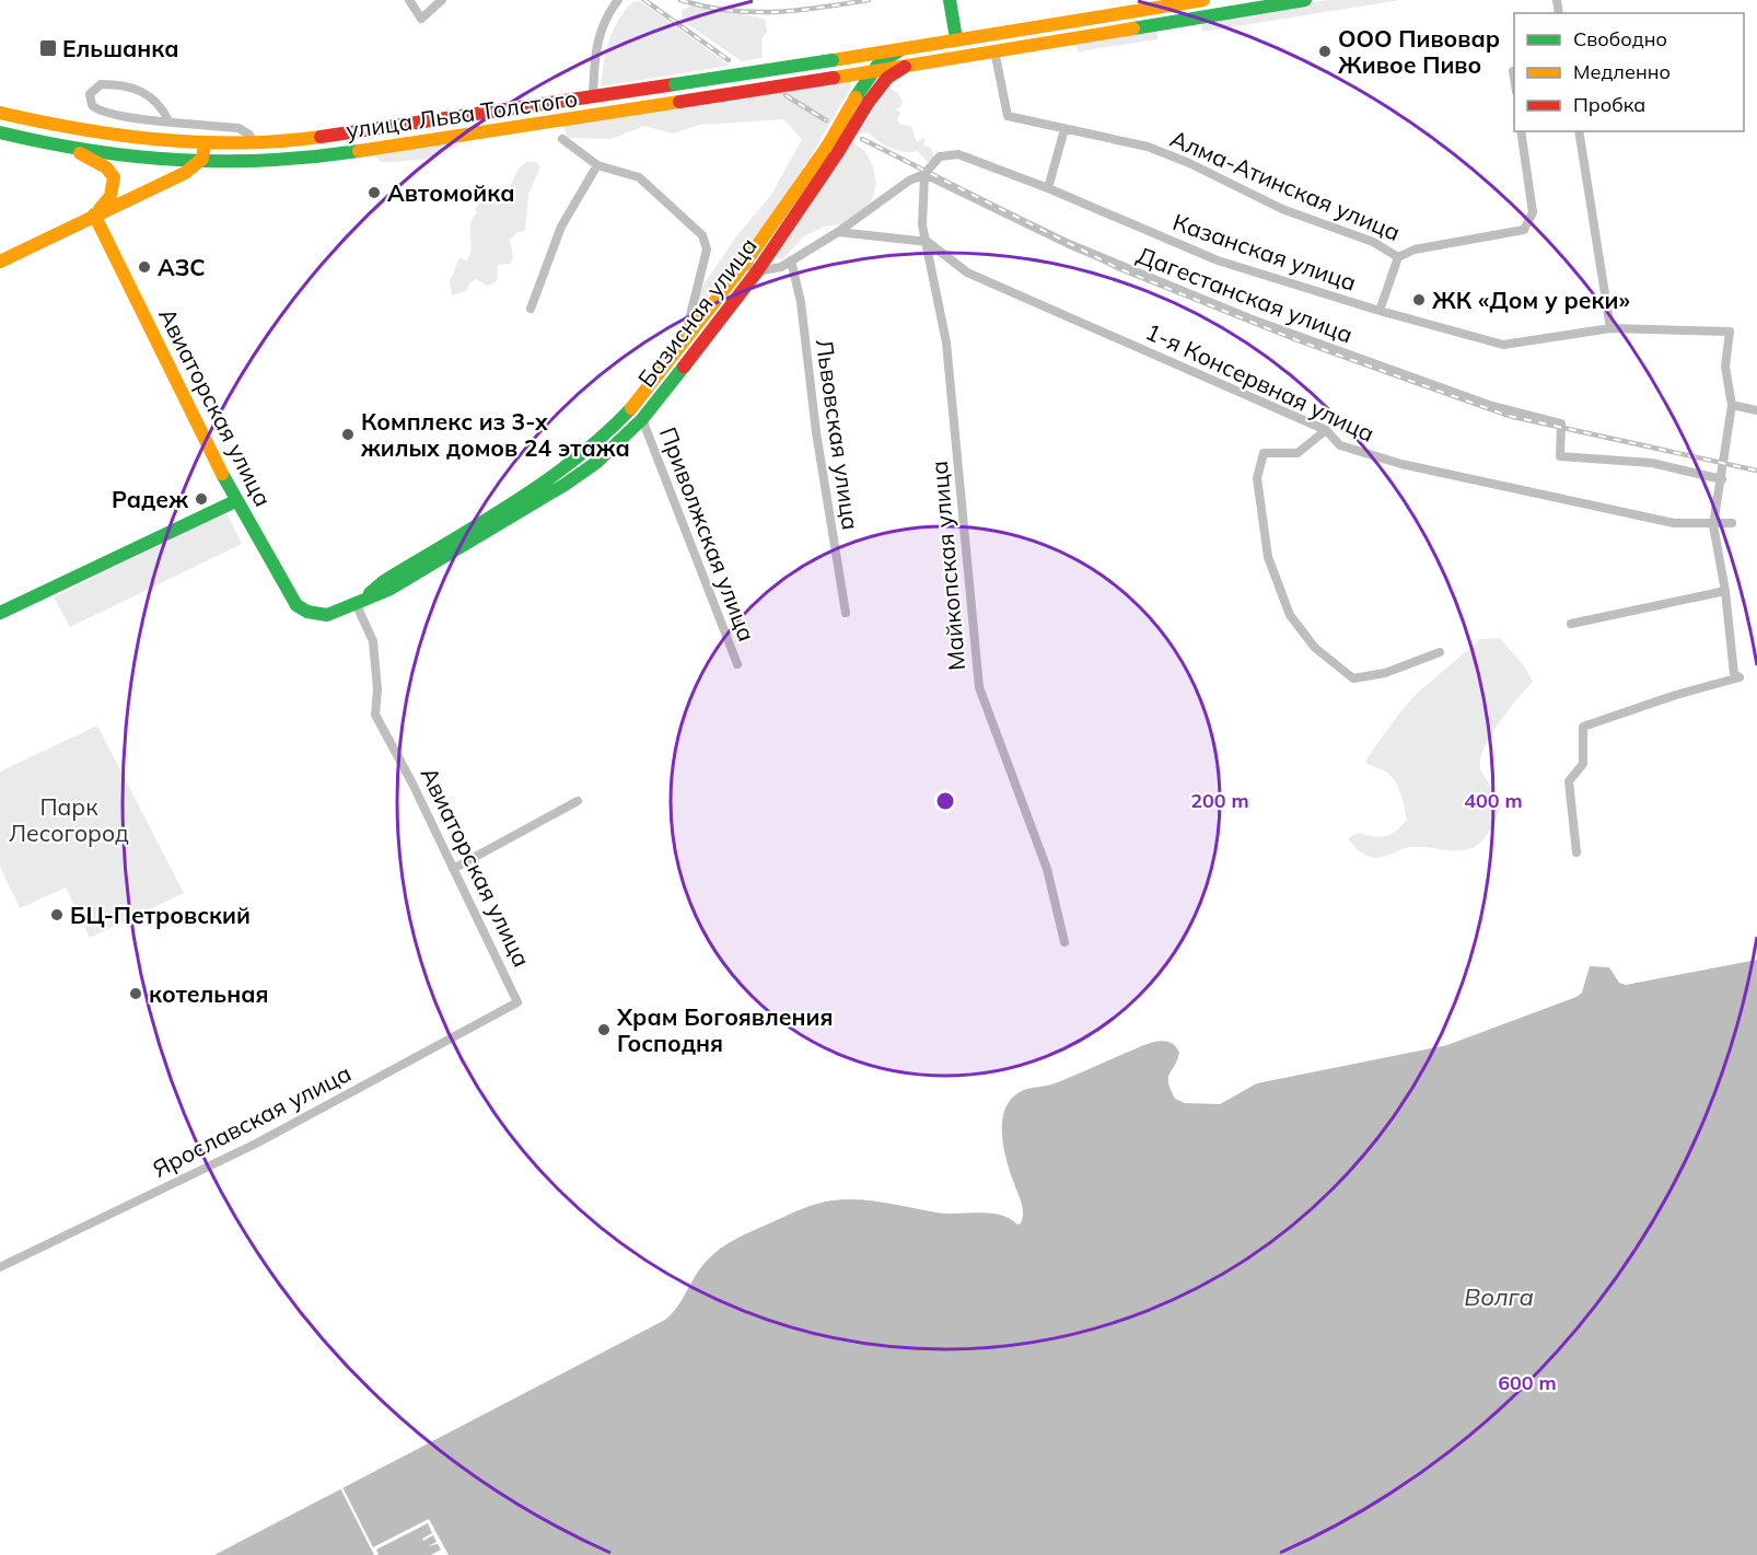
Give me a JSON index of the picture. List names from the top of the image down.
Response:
{
  "streets": {
    "street": [
      "улица Льва Толстого",
      "Алма-Атинская улица",
      "Казанская улица",
      "Дагестанская улица",
      "Базисная улица",
      "1-я Консервная улица",
      "Авиаторская улица",
      "Львовская улица",
      "Приволжская улица",
      "Майкопская улица",
      "Ярославская улица"
    ]
  },
  "crossings": [
    ["Казанская улица", "Дагестанская улица"],
    ["Казанская улица", "Базисная улица"],
    ["Казанская улица", "Львовская улица"],
    ["Казанская улица", "Майкопская улица"],
    ["Дагестанская улица", "Майкопская улица"],
    ["Базисная улица", "Авиаторская улица"],
    ["Базисная улица", "Приволжская улица"],
    ["1-я Консервная улица", "Майкопская улица"],
    ["Авиаторская улица", "Ярославская улица"]
  ],
  "water": ["Волга"],
  "parks": ["Парк Лесогород"],
  "places": {
    "transit": ["Ельшанка"],
    "other": [
      "ООО Пивовар Живое Пиво",
      "Автомойка",
      "АЗС",
      "ЖК «Дом у реки»",
      "Комплекс из 3-х жилых домов 24 этажа",
      "Радеж",
      "БЦ-Петровский",
      "котельная",
      "Храм Богоявления Господня"
    ]
  },
  "legend": ["Свободно", "Медленно", "Пробка"],
  "rings": ["200 m", "400 m", "600 m"]
}
